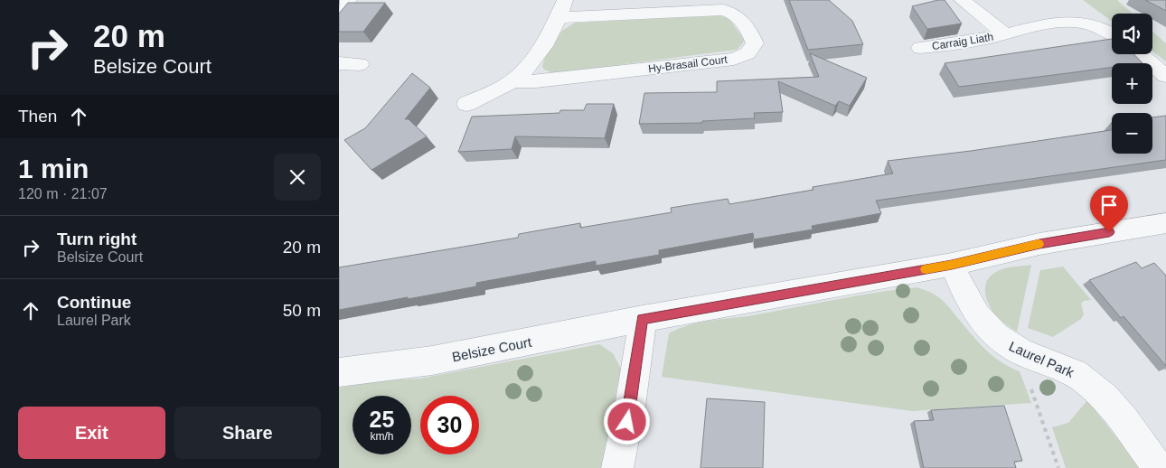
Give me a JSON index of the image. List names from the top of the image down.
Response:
{
  "streets": {
    "street": [
      "Carraig Liath",
      "Hy-Brasail Court",
      "Belsize Court",
      "Laurel Park"
    ]
  },
  "crossings": [
    ["Belsize Court", "Laurel Park"]
  ],
  "page": {
    "turn": ["20 m", "Belsize Court"],
    "map_buttons": ["+", "−"],
    "then": "Then",
    "heading": ["1 min", "120 m · 21:07"],
    "list": [
      {
        "name": "Turn right",
        "note": "Belsize Court",
        "value": "20 m"
      },
      {
        "name": "Continue",
        "note": "Laurel Park",
        "value": "50 m"
      }
    ],
    "speed": "25 km/h",
    "limit": "30",
    "buttons": ["Exit", "Share"]
  }
}
